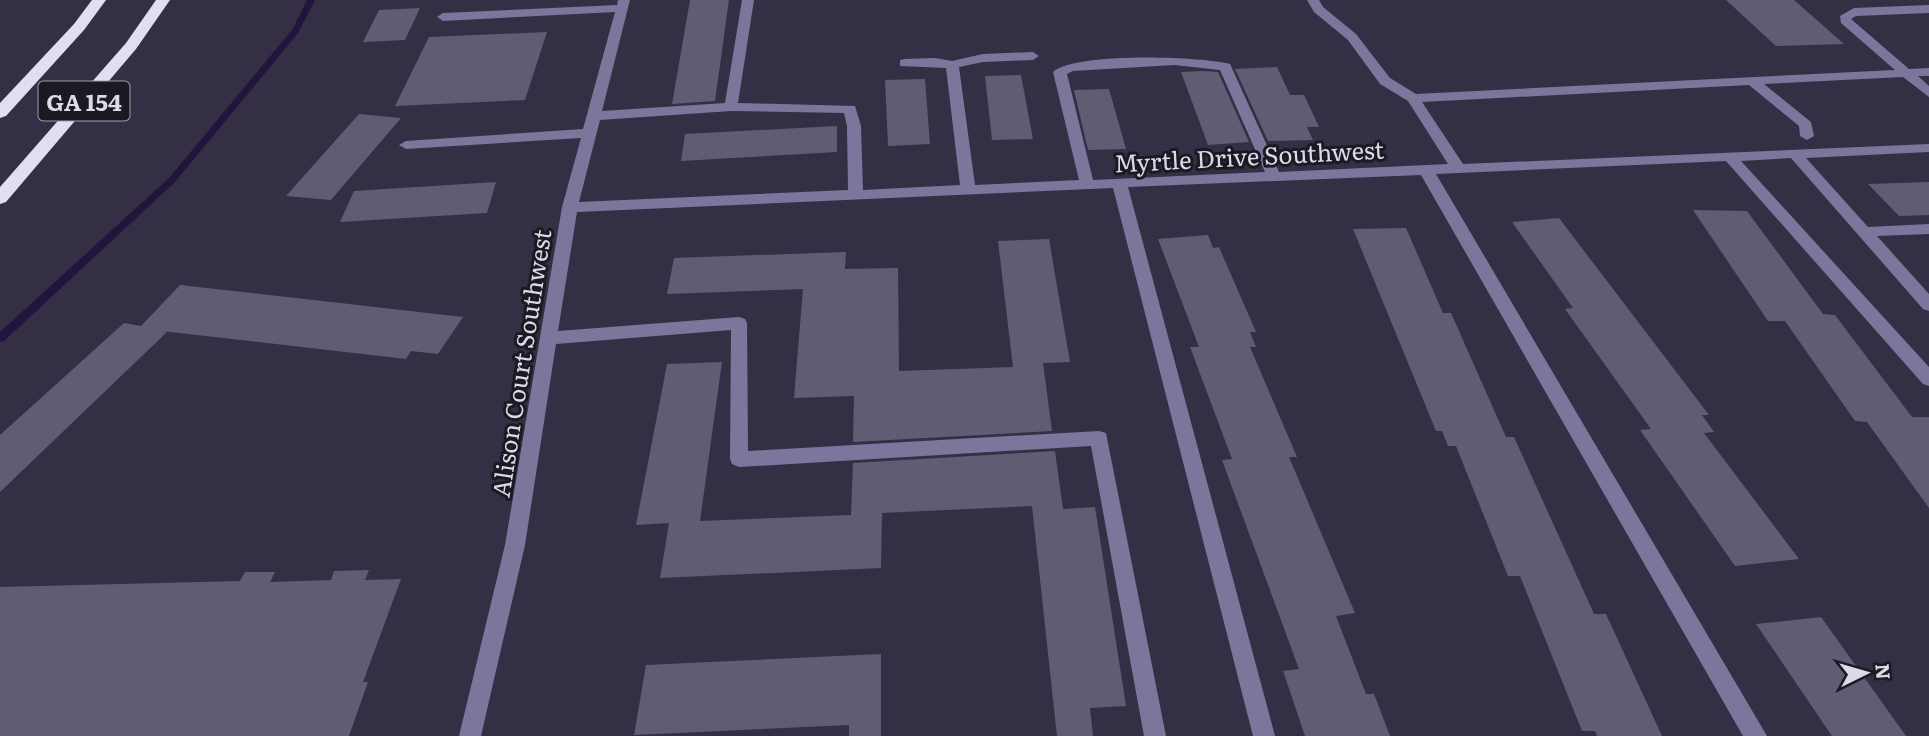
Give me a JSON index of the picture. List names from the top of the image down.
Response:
{
  "streets": {
    "highway": ["GA 154"],
    "street": ["Myrtle Drive Southwest", "Alison Court Southwest"]
  },
  "crossings": [
    ["Myrtle Drive Southwest", "Alison Court Southwest"]
  ],
  "north": "right"
}
